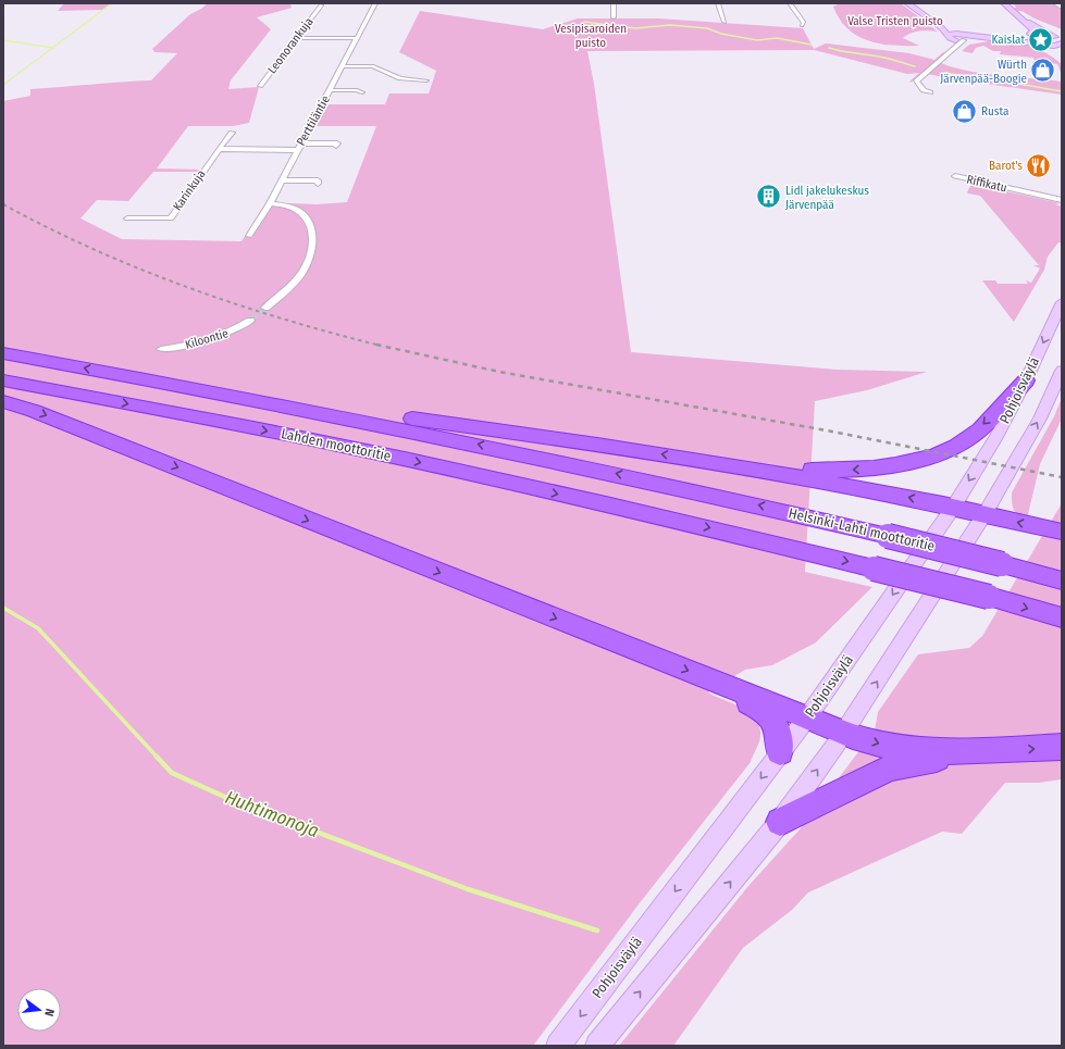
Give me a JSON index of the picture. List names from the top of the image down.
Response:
{
  "streets": {
    "highway": ["Lahden moottoritie", "Helsinki-Lahti moottoritie"],
    "main road": ["Pohjoisväylä"],
    "street": [
      "Leonorankuja",
      "Perttiläntie",
      "Riffikatu",
      "Karinkuja",
      "Kiloontie"
    ]
  },
  "crossings": [
    ["Lahden moottoritie", "Helsinki-Lahti moottoritie"]
  ],
  "water": ["Huhtimonoja"],
  "parks": ["Valse Tristen puisto", "Vesipisaroiden puisto"],
  "places": {
    "place": ["Kaislat"],
    "shop": ["Würth Järvenpää-Boogie", "Rusta"],
    "restaurant": ["Barot's"],
    "building": ["Lidl jakelukeskus Järvenpää"]
  },
  "north": "right"
}
